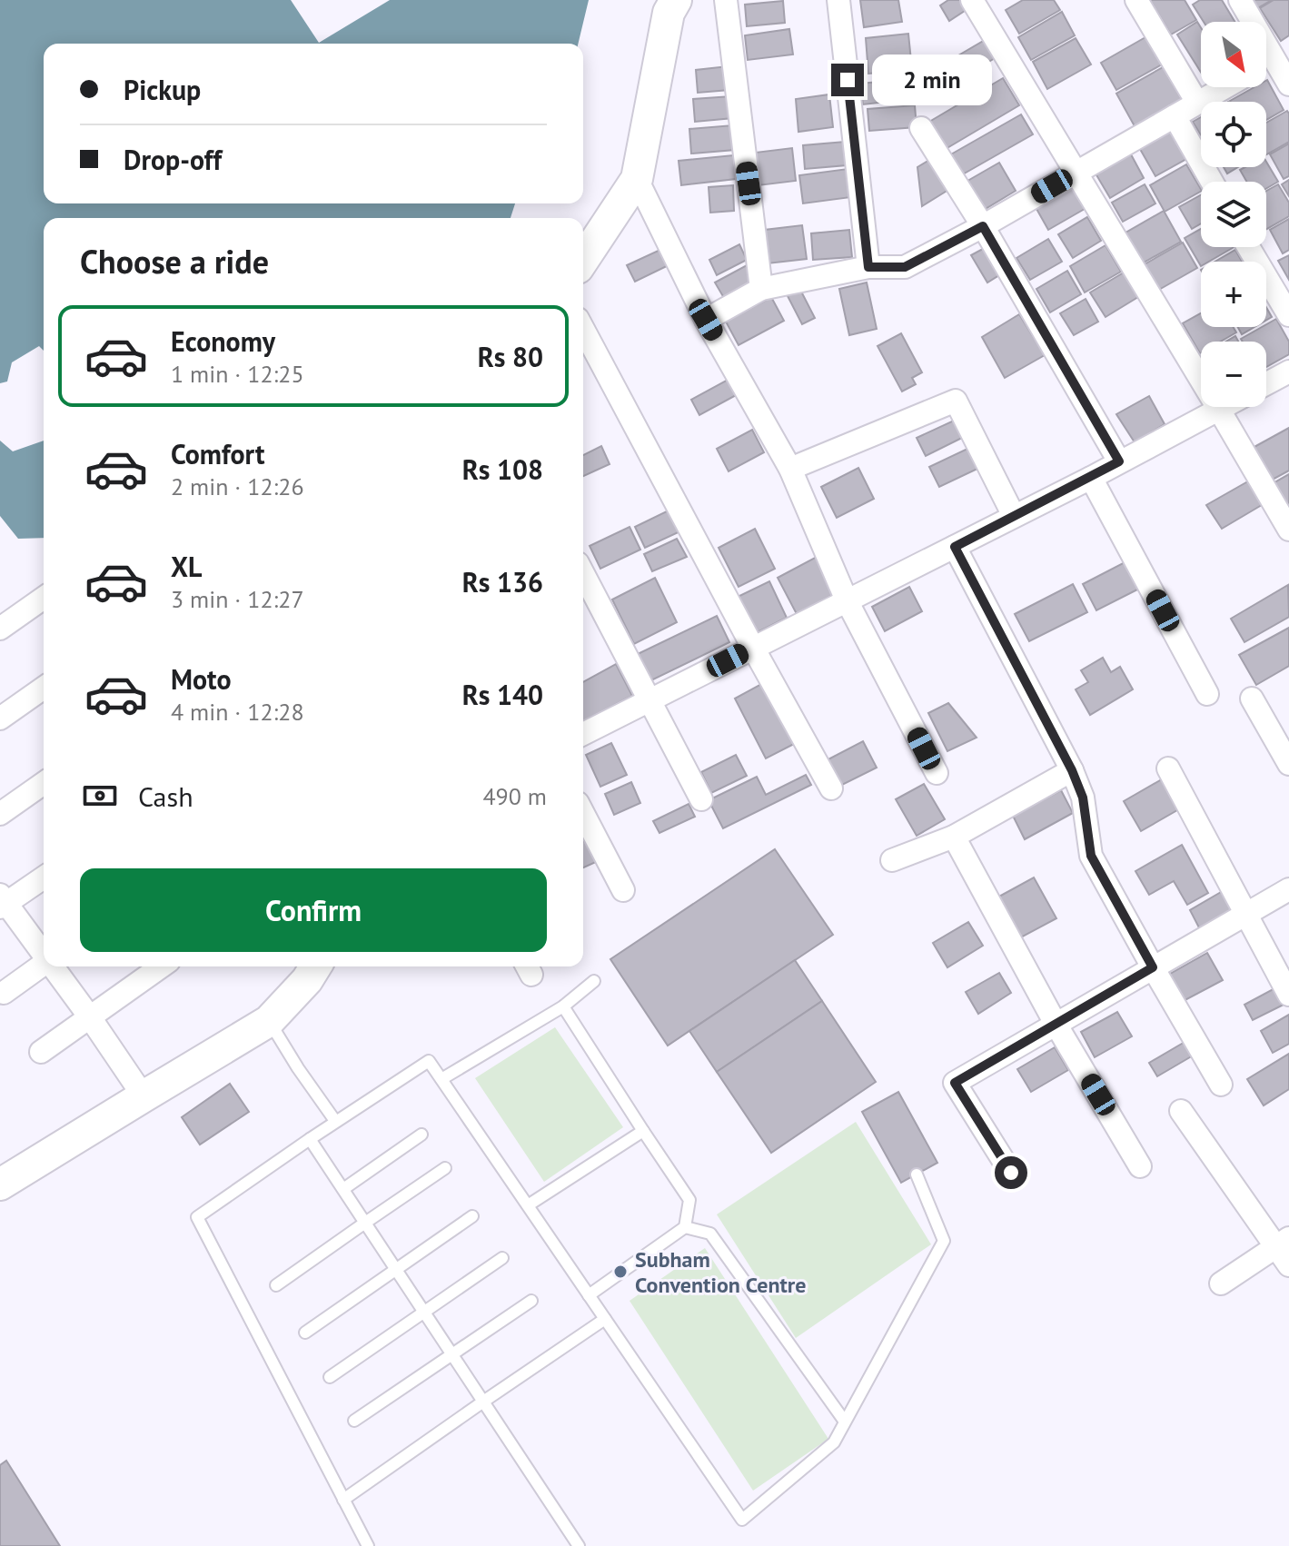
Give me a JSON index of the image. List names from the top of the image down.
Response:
{
  "places": ["Subham Convention Centre"],
  "north": "bottom right",
  "page": {
    "map_buttons": ["+", "−"],
    "banner": ["Pickup", "Drop-off"],
    "bubble": "2 min",
    "heading": "Choose a ride",
    "list": [
      {
        "name": "Economy",
        "note": "1 min · 12:25",
        "value": "Rs 80"
      },
      {
        "name": "Comfort",
        "note": "2 min · 12:26",
        "value": "Rs 108"
      },
      {
        "name": "XL",
        "note": "3 min · 12:27",
        "value": "Rs 136"
      },
      {
        "name": "Moto",
        "note": "4 min · 12:28",
        "value": "Rs 140"
      }
    ],
    "pay": ["Cash", "490 m"],
    "buttons": "Confirm"
  }
}
